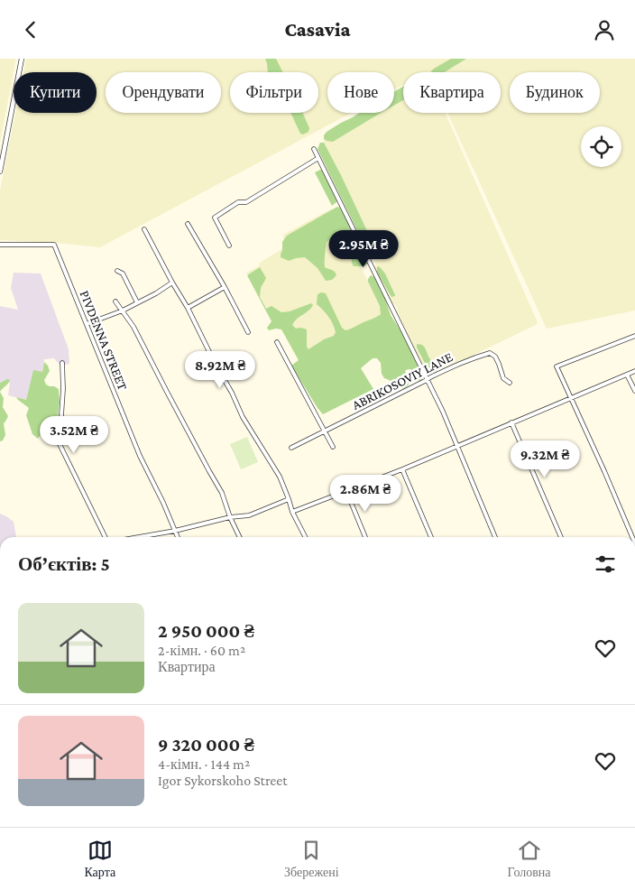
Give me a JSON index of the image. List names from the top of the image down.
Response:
{
  "streets": {
    "street": ["PIVDENNA STREET", "ABRIKOSOVIY LANE"]
  },
  "page": {
    "header": "Casavia",
    "chip": [
      "Купити",
      "Орендувати",
      "Фільтри",
      "Нове",
      "Квартира",
      "Будинок"
    ],
    "price": [
      "2.95M ₴",
      "8.92M ₴",
      "3.52M ₴",
      "9.32M ₴",
      "2.86M ₴"
    ],
    "heading": "Об’єктів: 5",
    "list": [
      {
        "name": "2 950 000 ₴",
        "note": "2-кімн. · 60 m² · Квартира"
      },
      {
        "name": "9 320 000 ₴",
        "note": "4-кімн. · 144 m² · Igor Sykorskoho Street"
      }
    ],
    "tabs": ["Карта", "Збережені", "Головна"]
  }
}
